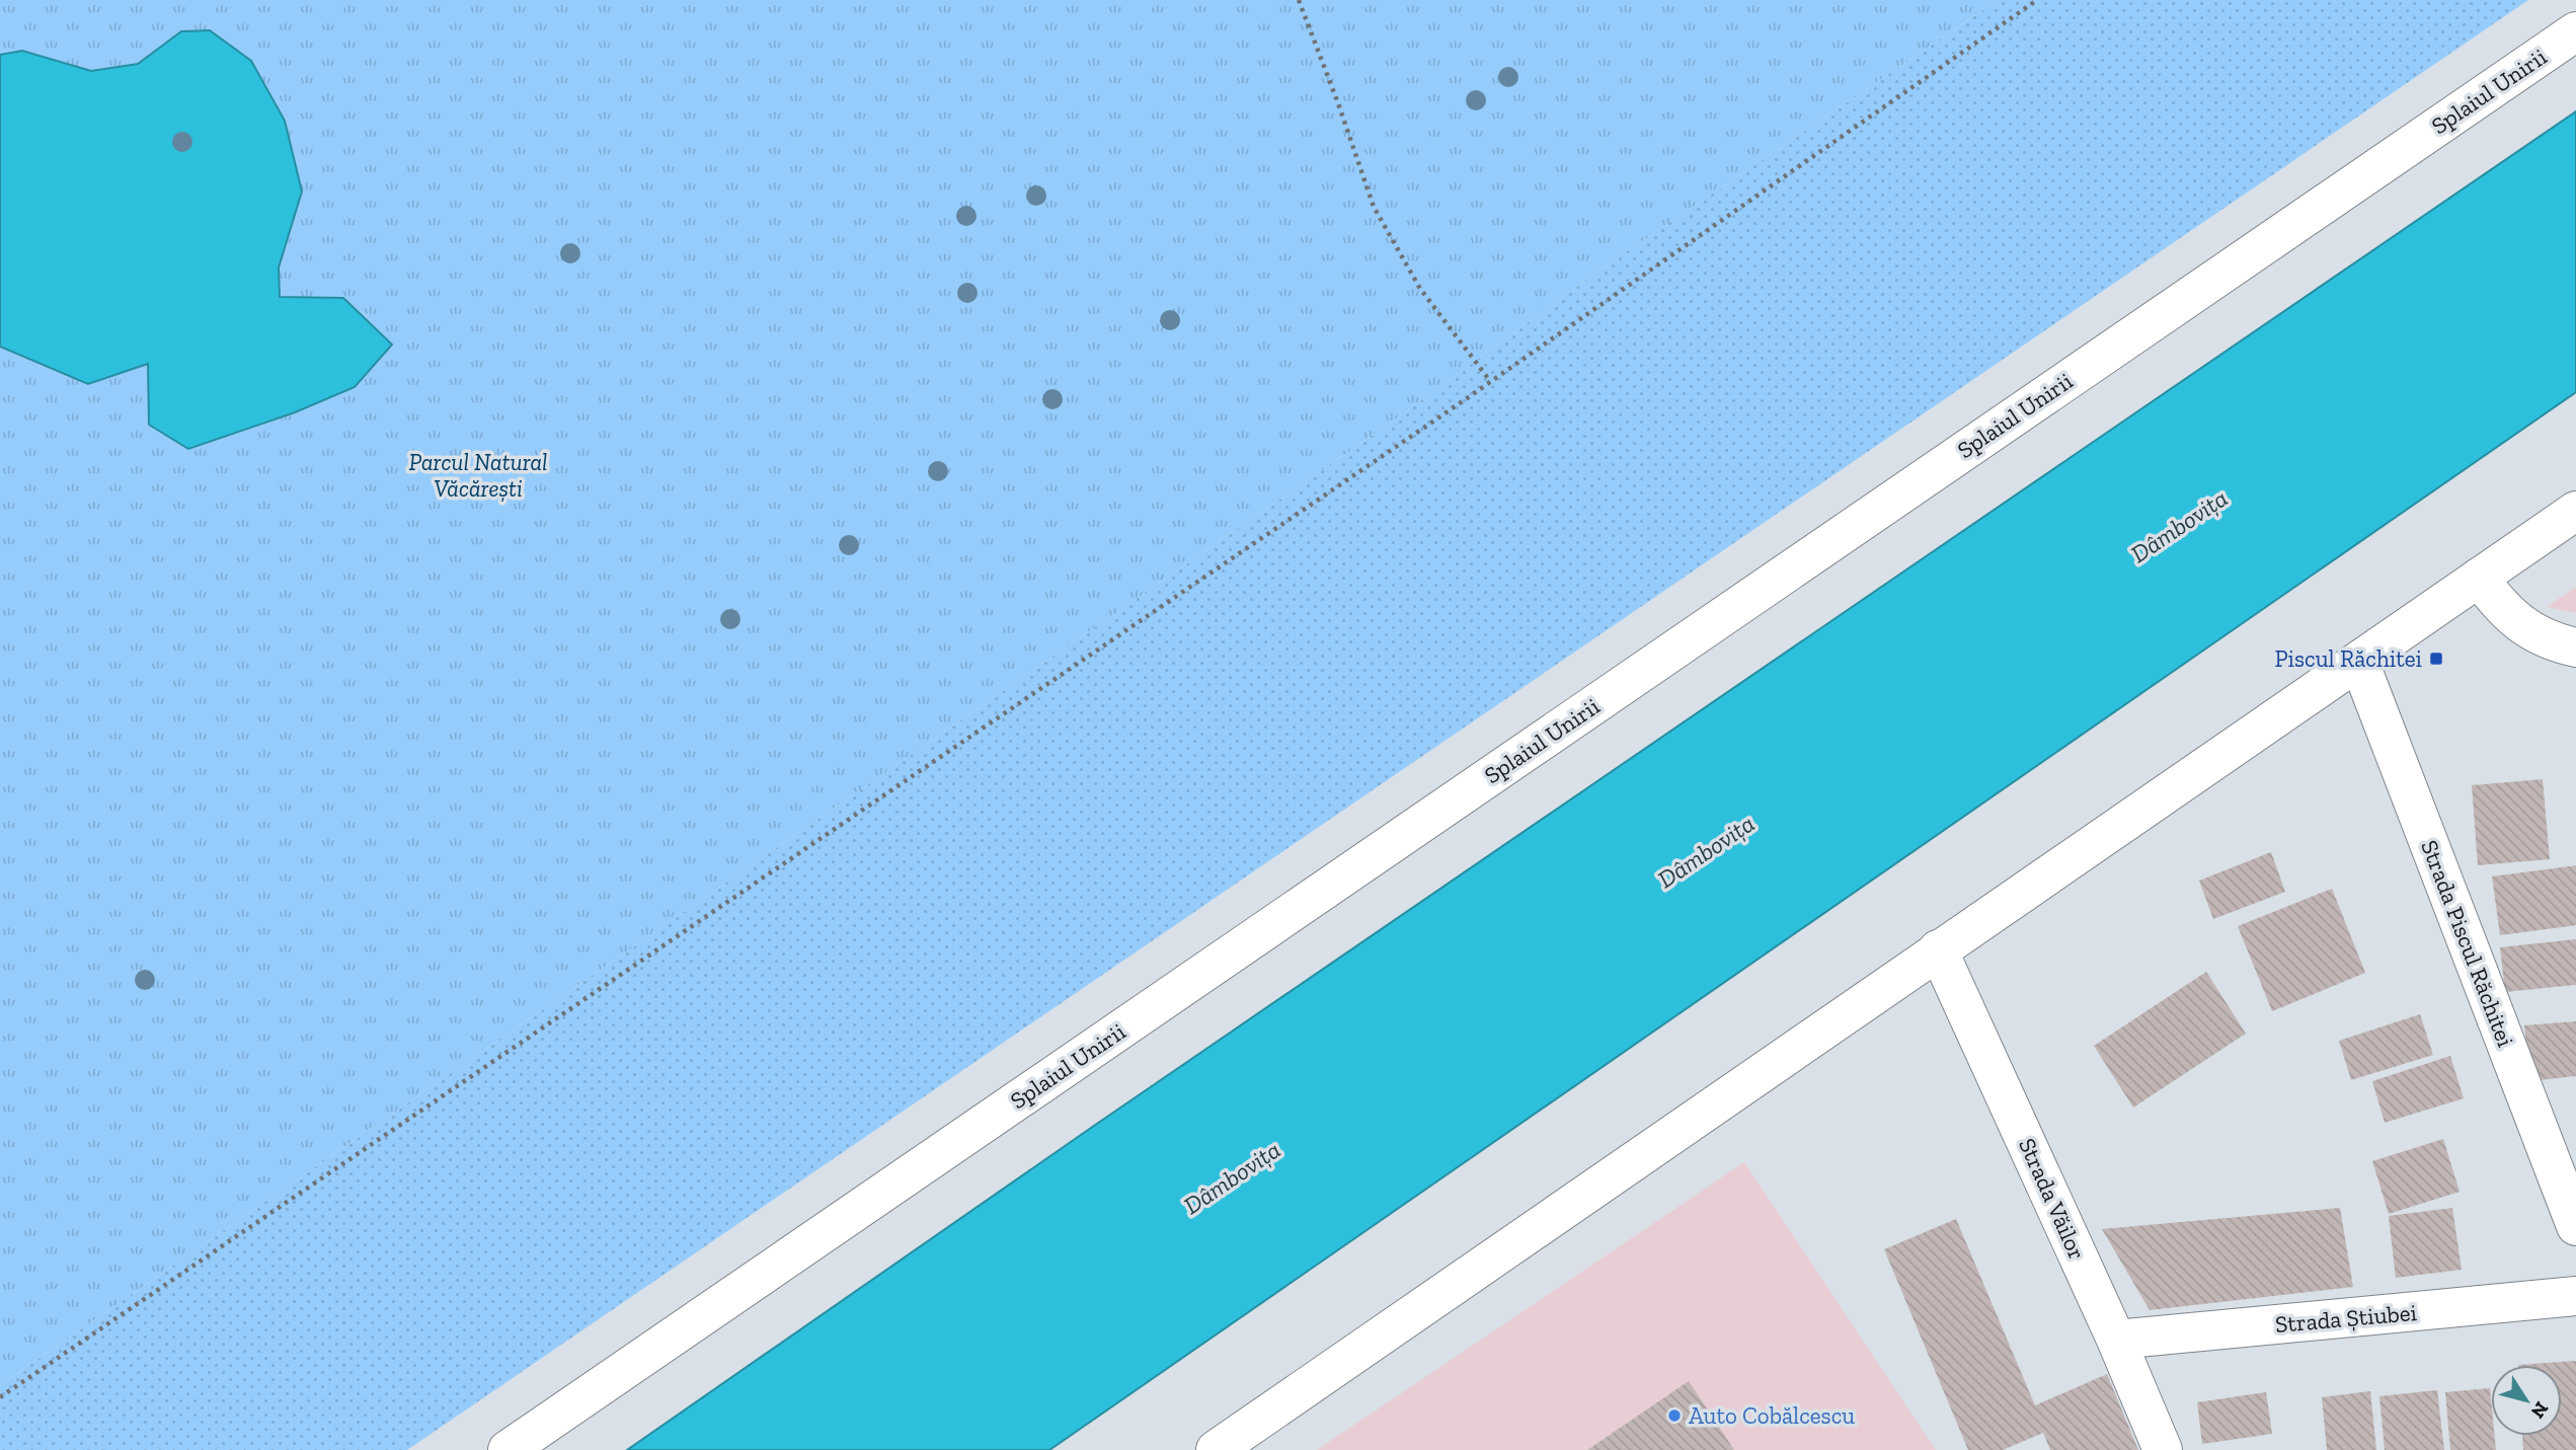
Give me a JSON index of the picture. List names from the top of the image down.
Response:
{
  "streets": {
    "main road": [
      "Splaiul Unirii",
      "Strada Piscul Răchitei",
      "Strada Văilor",
      "Strada Știubei"
    ]
  },
  "crossings": [
    ["Strada Văilor", "Strada Știubei"]
  ],
  "water": ["Dâmbovița"],
  "parks": ["Parcul Natural Văcărești"],
  "places": {
    "transit": ["Piscul Răchitei"],
    "other": ["Auto Cobălcescu"]
  },
  "north": "bottom right"
}
